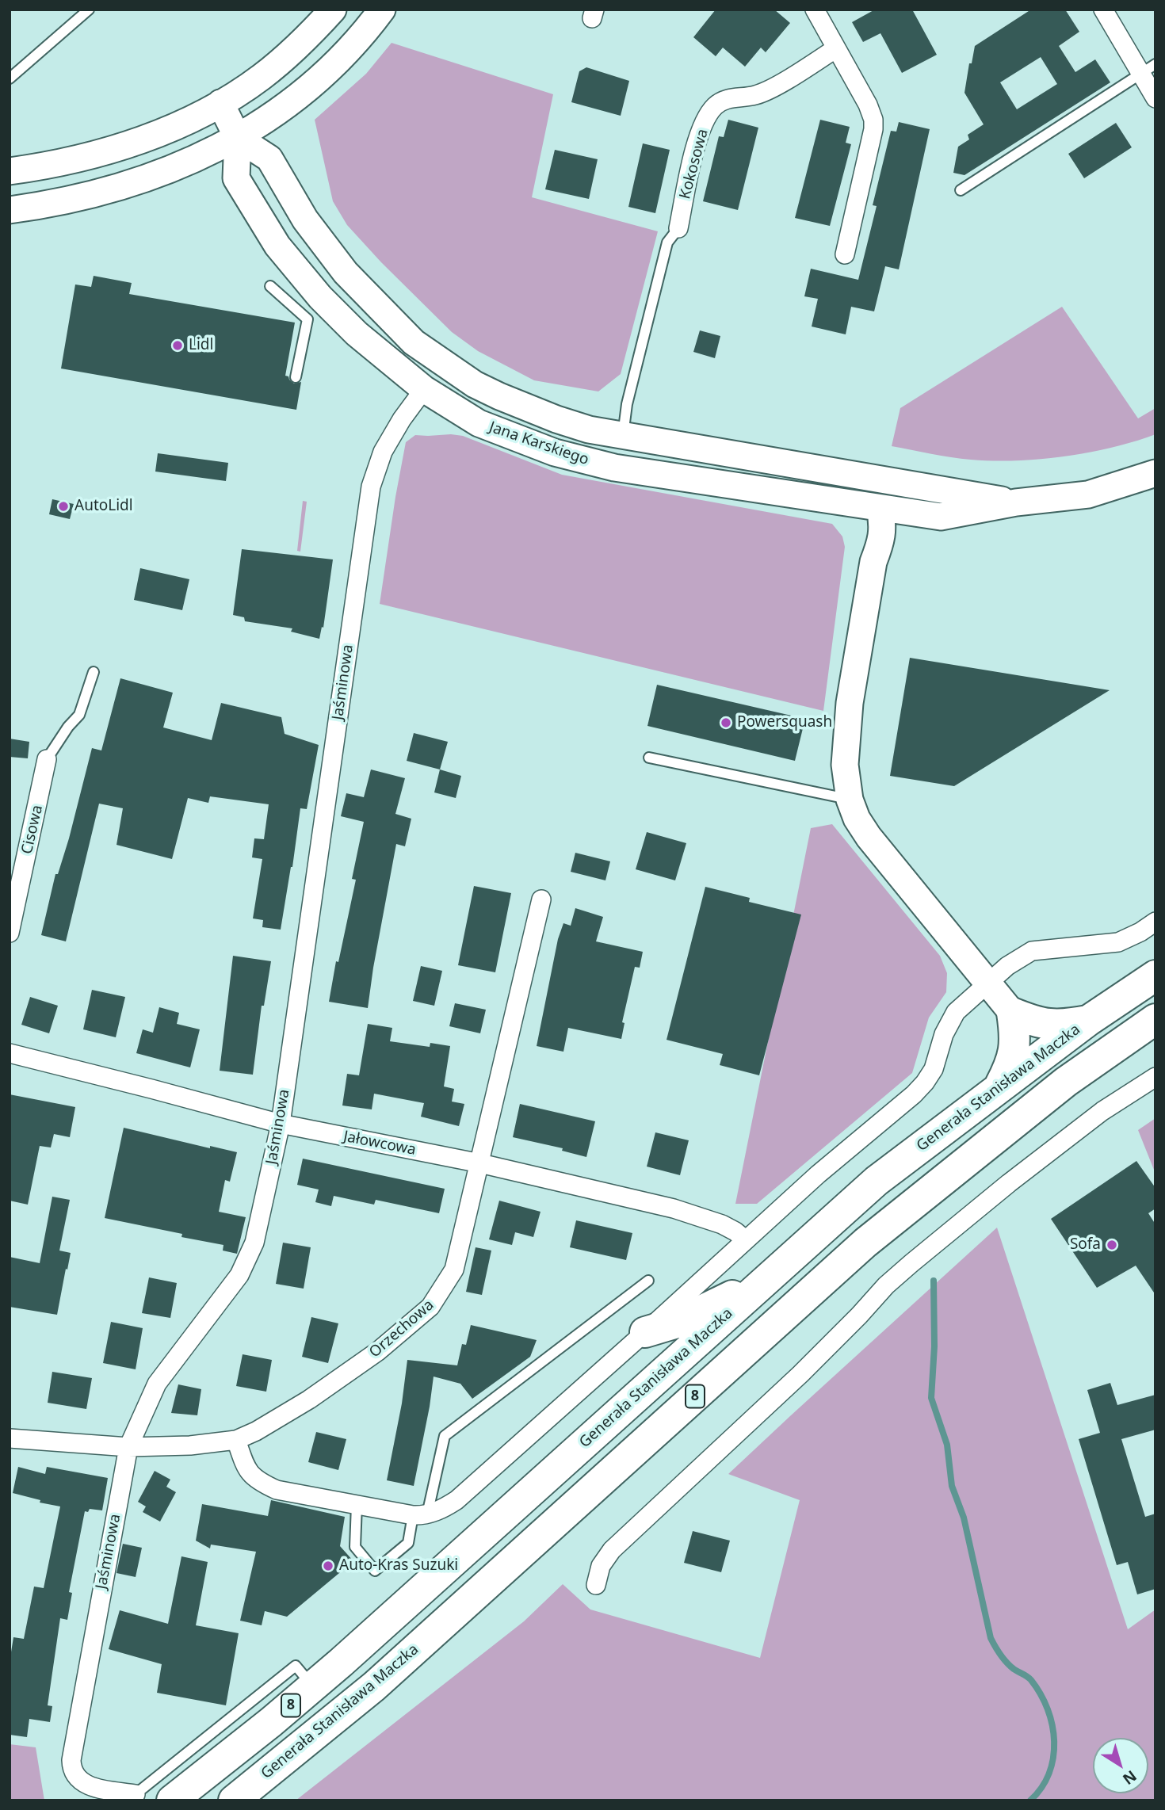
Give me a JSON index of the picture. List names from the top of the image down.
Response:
{
  "streets": {
    "highway": ["Generała Stanisława Maczka", "8"],
    "street": [
      "Kokosowa",
      "Jana Karskiego",
      "Jaśminowa",
      "Cisowa",
      "Jałowcowa",
      "Orzechowa"
    ]
  },
  "crossings": [
    ["Jana Karskiego", "Jaśminowa"],
    ["Jaśminowa", "Jałowcowa"],
    ["Jaśminowa", "Orzechowa"],
    ["Jałowcowa", "Orzechowa"]
  ],
  "places": [
    "Lidl",
    "AutoLidl",
    "Powersquash",
    "Sofa",
    "Auto-Kras Suzuki"
  ],
  "north": "bottom right"
}
